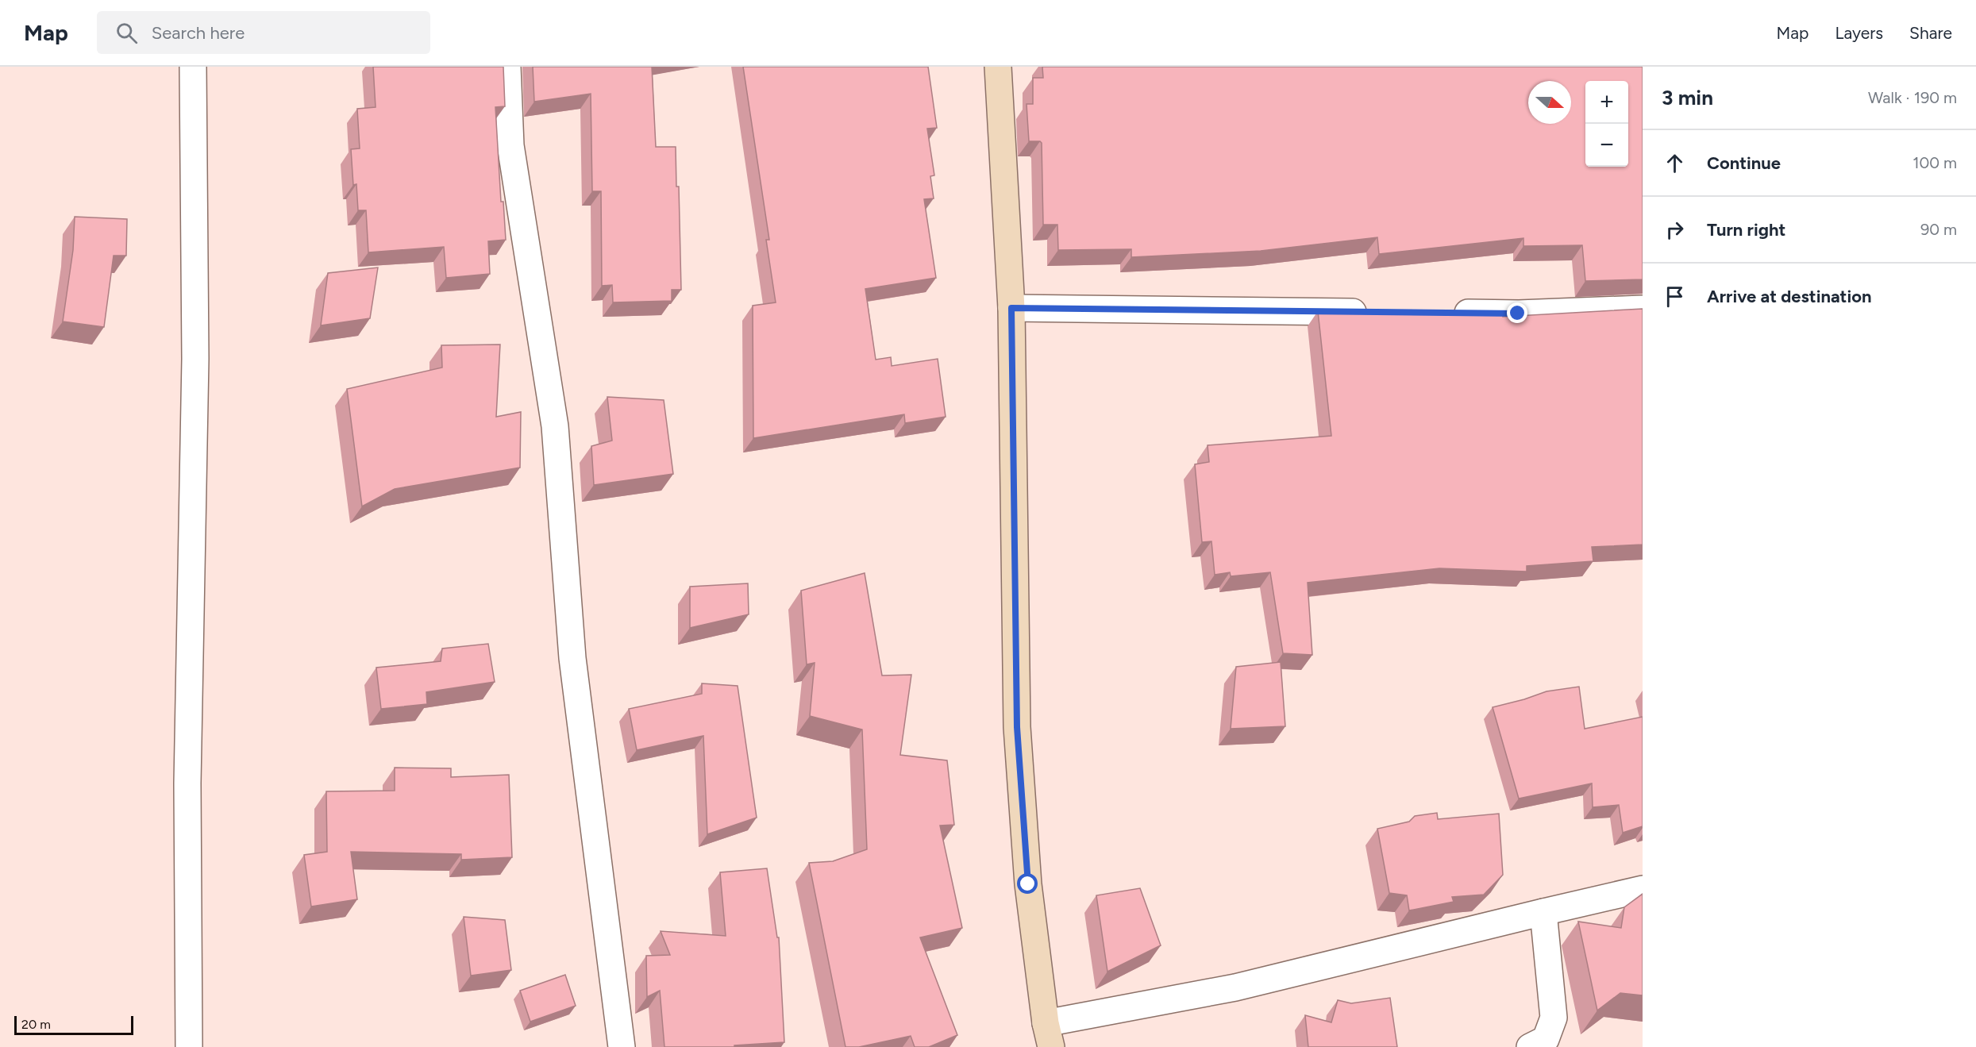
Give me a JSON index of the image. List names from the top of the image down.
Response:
{
  "scale_bar": "20 m",
  "north": "right",
  "page": {
    "header": "Map",
    "search": "Search here",
    "nav": ["Map", "Layers", "Share"],
    "heading": ["3 min", "Walk · 190 m"],
    "map_buttons": ["+", "−"],
    "list": [
      ["Continue", "100 m"],
      ["Turn right", "90 m"],
      "Arrive at destination"
    ],
    "scale": "20 m"
  }
}
